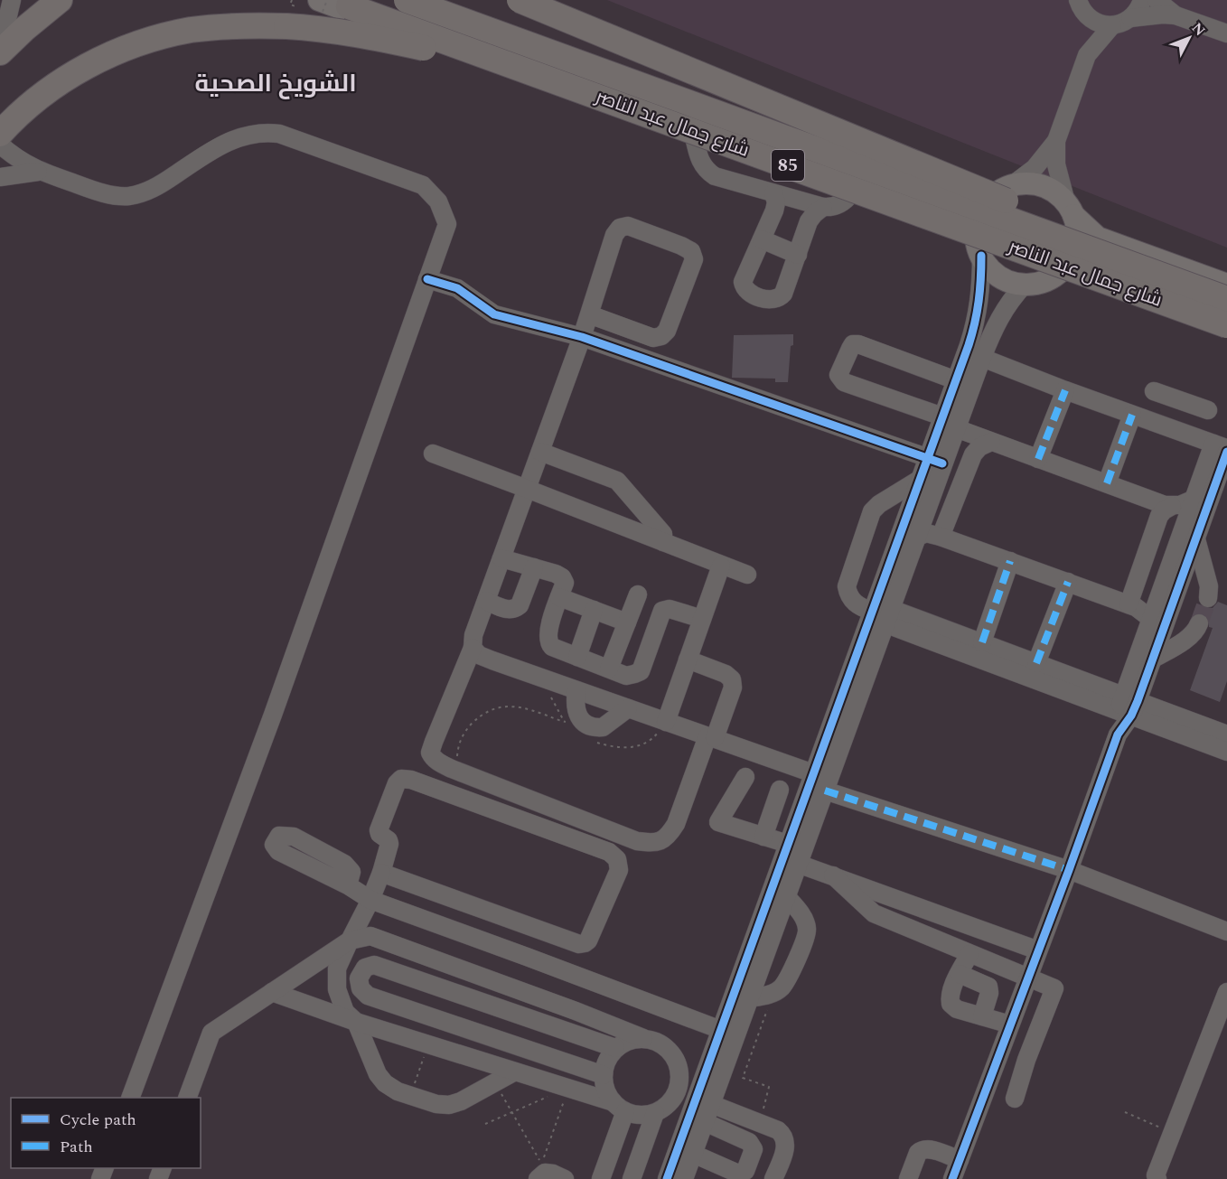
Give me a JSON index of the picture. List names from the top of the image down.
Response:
{
  "streets": {
    "highway": ["شارع جمال عبد الناصر", "85"]
  },
  "districts": ["الشويخ الصحية"],
  "legend": ["Cycle path", "Path"],
  "north": "top right"
}
